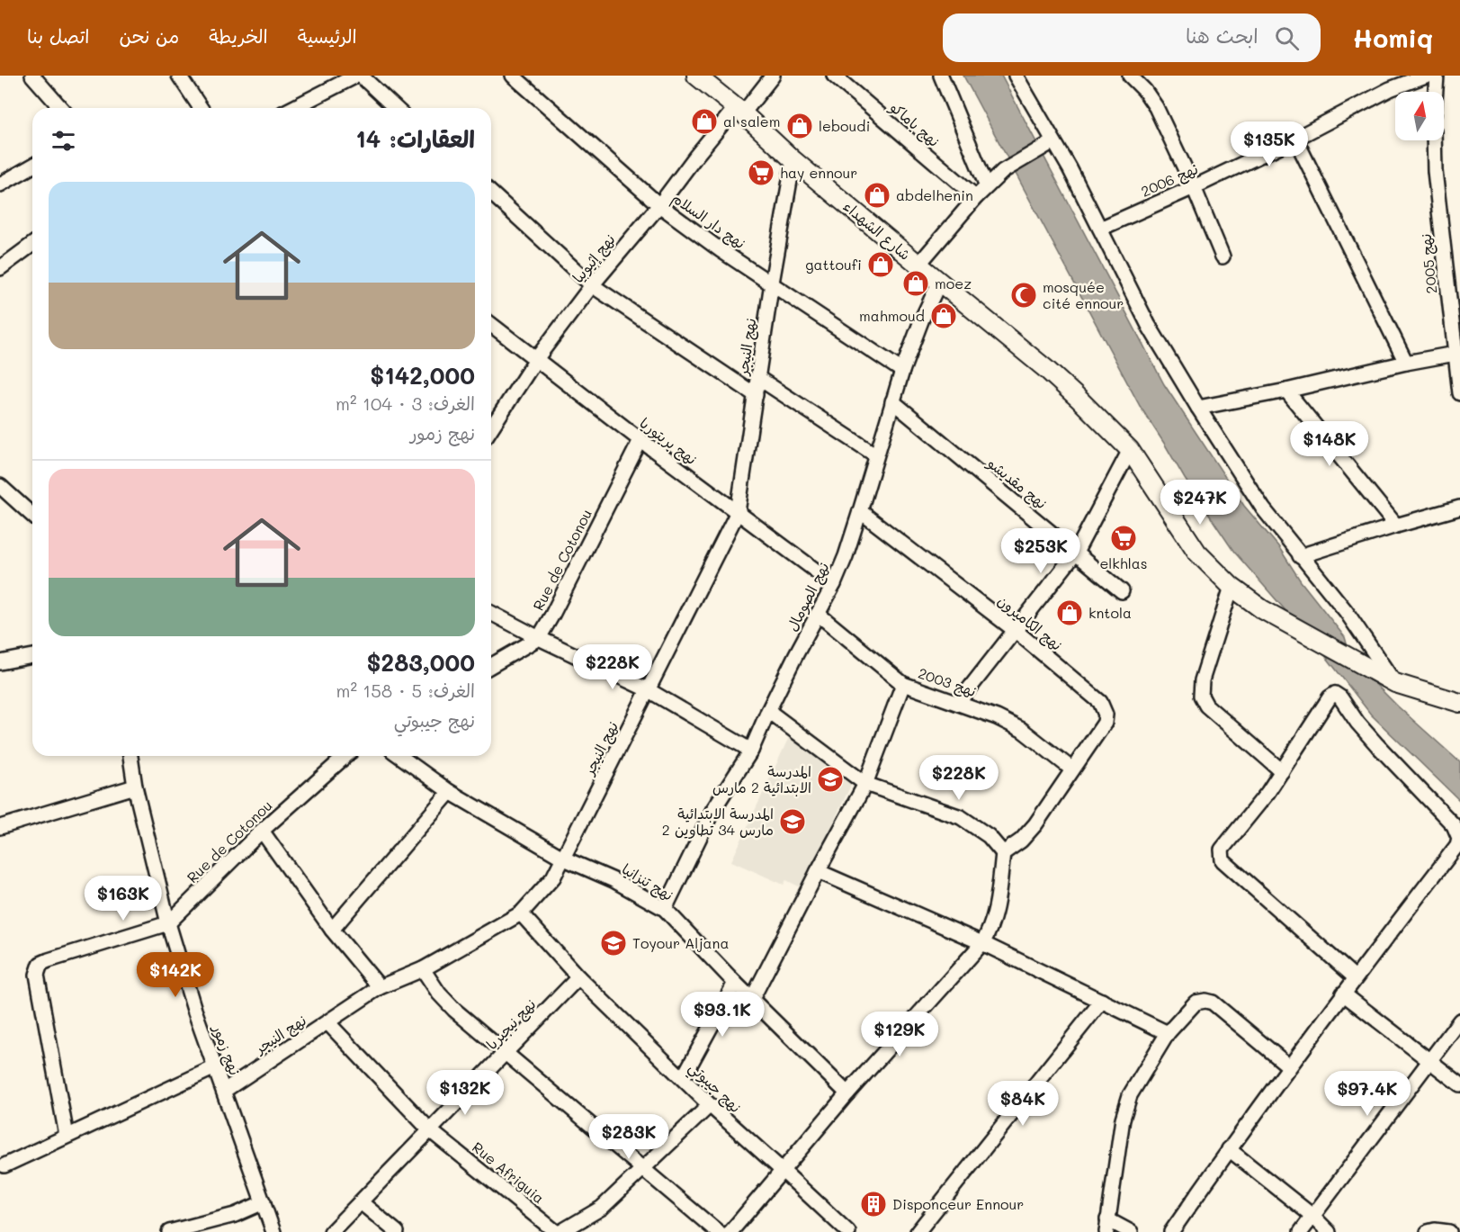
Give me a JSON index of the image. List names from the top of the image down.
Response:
{
  "streets": {
    "main road": ["شارع الشهداء"],
    "street": [
      "نهج باماكو",
      "نهج 2006",
      "نهج دار السلام",
      "نهج إثيوبيا",
      "نهج 2005",
      "نهج النيجر",
      "نهج بريتوريا",
      "نهج مقديشو",
      "Rue de Cotonou",
      "نهج الصومال",
      "نهج الكاميرون",
      "نهج 2003",
      "نهج تنزانيا",
      "نهج نيجيريا",
      "نهج زمور",
      "نهج جيبوتي",
      "Rue Afriguia"
    ]
  },
  "crossings": [
    ["نهج دار السلام", "نهج إثيوبيا"],
    ["نهج دار السلام", "نهج النيجر"],
    ["نهج دار السلام", "نهج الصومال"],
    ["شارع الشهداء", "نهج إثيوبيا"],
    ["شارع الشهداء", "نهج النيجر"],
    ["شارع الشهداء", "نهج الصومال"],
    ["نهج إثيوبيا", "نهج بريتوريا"],
    ["نهج النيجر", "نهج بريتوريا"],
    ["نهج النيجر", "نهج تنزانيا"],
    ["نهج النيجر", "نهج زمور"],
    ["نهج النيجر", "نهج جيبوتي"],
    ["نهج النيجر", "Rue Afriguia"],
    ["نهج بريتوريا", "Rue de Cotonou"],
    ["نهج بريتوريا", "نهج الصومال"],
    ["نهج مقديشو", "نهج الصومال"],
    ["Rue de Cotonou", "نهج زمور"],
    ["نهج الصومال", "نهج الكاميرون"],
    ["نهج الصومال", "نهج 2003"],
    ["نهج الصومال", "نهج تنزانيا"],
    ["نهج الكاميرون", "نهج 2003"],
    ["نهج نيجيريا", "نهج جيبوتي"],
    ["نهج نيجيريا", "Rue Afriguia"]
  ],
  "places": {
    "shop": [
      "al salem",
      "leboudi",
      "abdelhenin",
      "gattoufi",
      "moez",
      "mahmoud",
      "kntola"
    ],
    "supermarket": ["hay ennour", "elkhlas"],
    "mosque": ["mosquée cité ennour"],
    "school or university": ["المدرسة الابتدائية 2 مارس", "المدرسة الابتدائية 2 مارس 34 تطاوين", "Toyour Aljana"],
    "building": ["Disponceur Ennour"]
  },
  "north": "top",
  "page": {
    "header": "Homiq",
    "search": "ابحث هنا",
    "nav": [
      "الرئيسية",
      "الخريطة",
      "من نحن",
      "اتصل بنا"
    ],
    "heading": "العقارات: 14",
    "price": [
      "$135K",
      "$148K",
      "$247K",
      "$253K",
      "$228K",
      "$228K",
      "$163K",
      "$142K",
      "$93.1K",
      "$129K",
      "$132K",
      "$97.4K",
      "$84K",
      "$283K"
    ],
    "list": [
      {
        "name": "$142,000",
        "note": "الغرف: 3 · 104 m² · نهج زمور"
      },
      {
        "name": "$283,000",
        "note": "الغرف: 5 · 158 m² · نهج جيبوتي"
      }
    ]
  }
}
